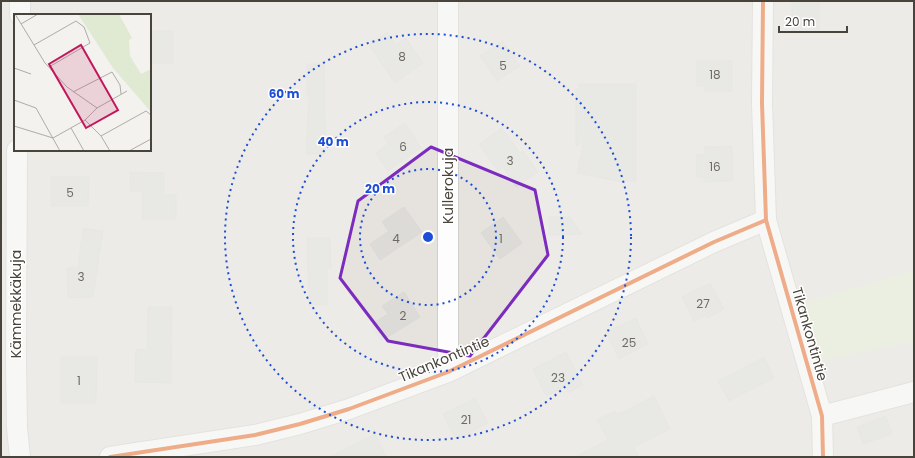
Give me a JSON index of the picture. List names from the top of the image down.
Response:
{
  "streets": {
    "street": ["Kullerokuja", "Kämmekkäkuja", "Tikankontintie"]
  },
  "crossings": [
    ["Kullerokuja", "Tikankontintie"]
  ],
  "house_numbers": [
    "8",
    "5",
    "18",
    "6",
    "3",
    "16",
    "5",
    "4",
    "1",
    "3",
    "27",
    "2",
    "25",
    "23",
    "1",
    "21"
  ],
  "scale_bar": "20 m",
  "rings": ["60 m", "40 m", "20 m"]
}
